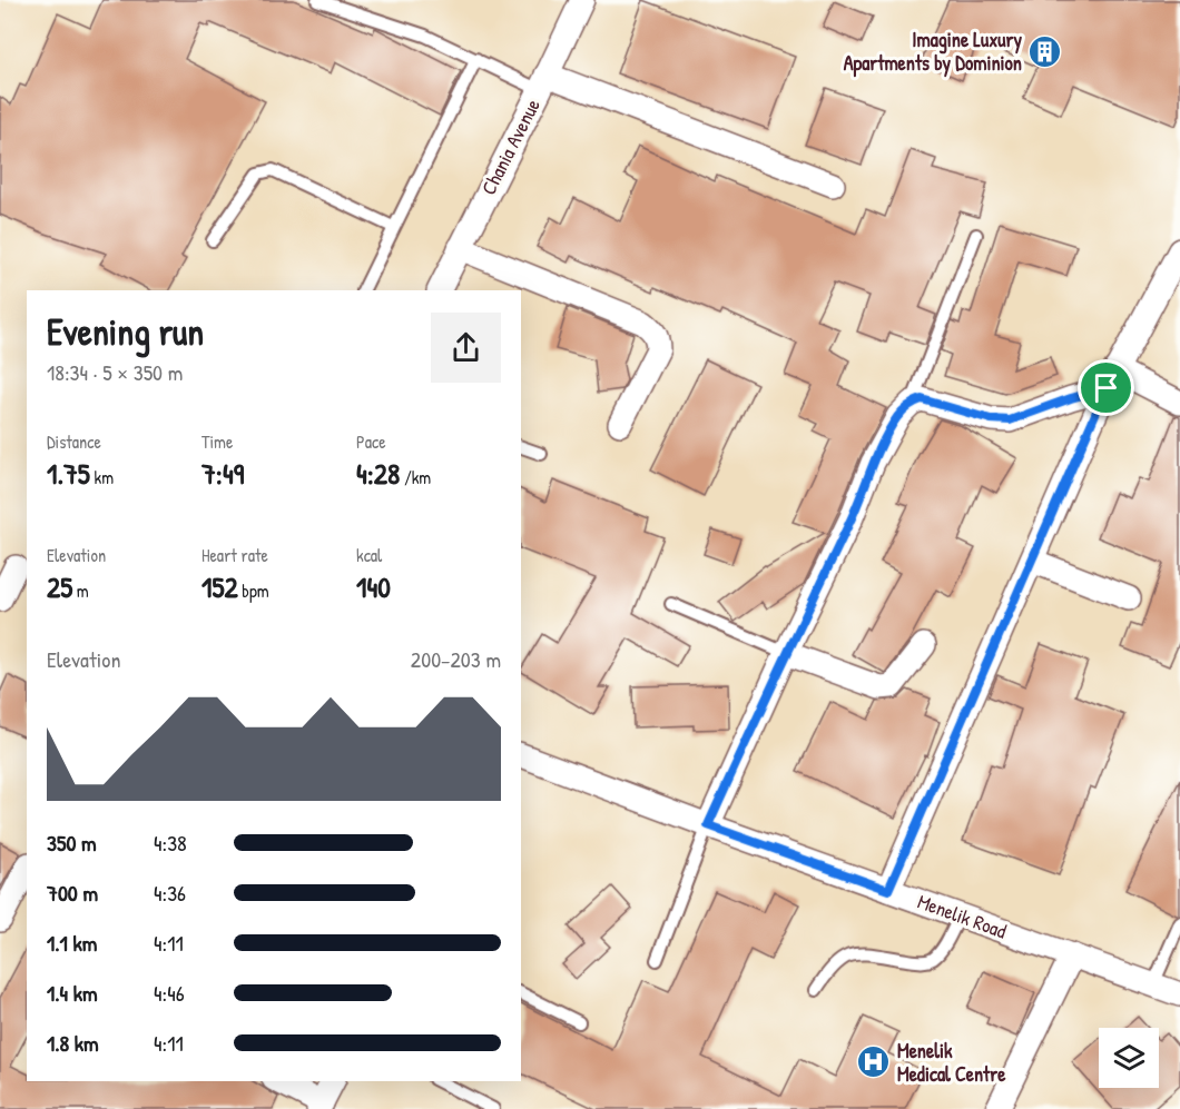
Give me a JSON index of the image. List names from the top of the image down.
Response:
{
  "streets": {
    "street": ["Chania Avenue", "Menelik Road"]
  },
  "places": {
    "building": ["Imagine Luxury Apartments by Dominion"],
    "hospital": ["Menelik Medical Centre"]
  },
  "page": {
    "heading": ["Evening run", "18:34 · 5 × 350 m"],
    "stats": [
      ["Distance", "1.75 km"],
      ["Time", "7:49"],
      ["Pace", "4:28 /km"],
      ["Elevation", "25 m"],
      ["Heart rate", "152 bpm"],
      ["kcal", "140"]
    ],
    "chart": ["Elevation", "200–203 m"],
    "list": [
      {
        "name": "350 m",
        "note": "4:38"
      },
      {
        "name": "700 m",
        "note": "4:36"
      },
      {
        "name": "1.1 km",
        "note": "4:11"
      },
      {
        "name": "1.4 km",
        "note": "4:46"
      },
      {
        "name": "1.8 km",
        "note": "4:11"
      }
    ]
  }
}
